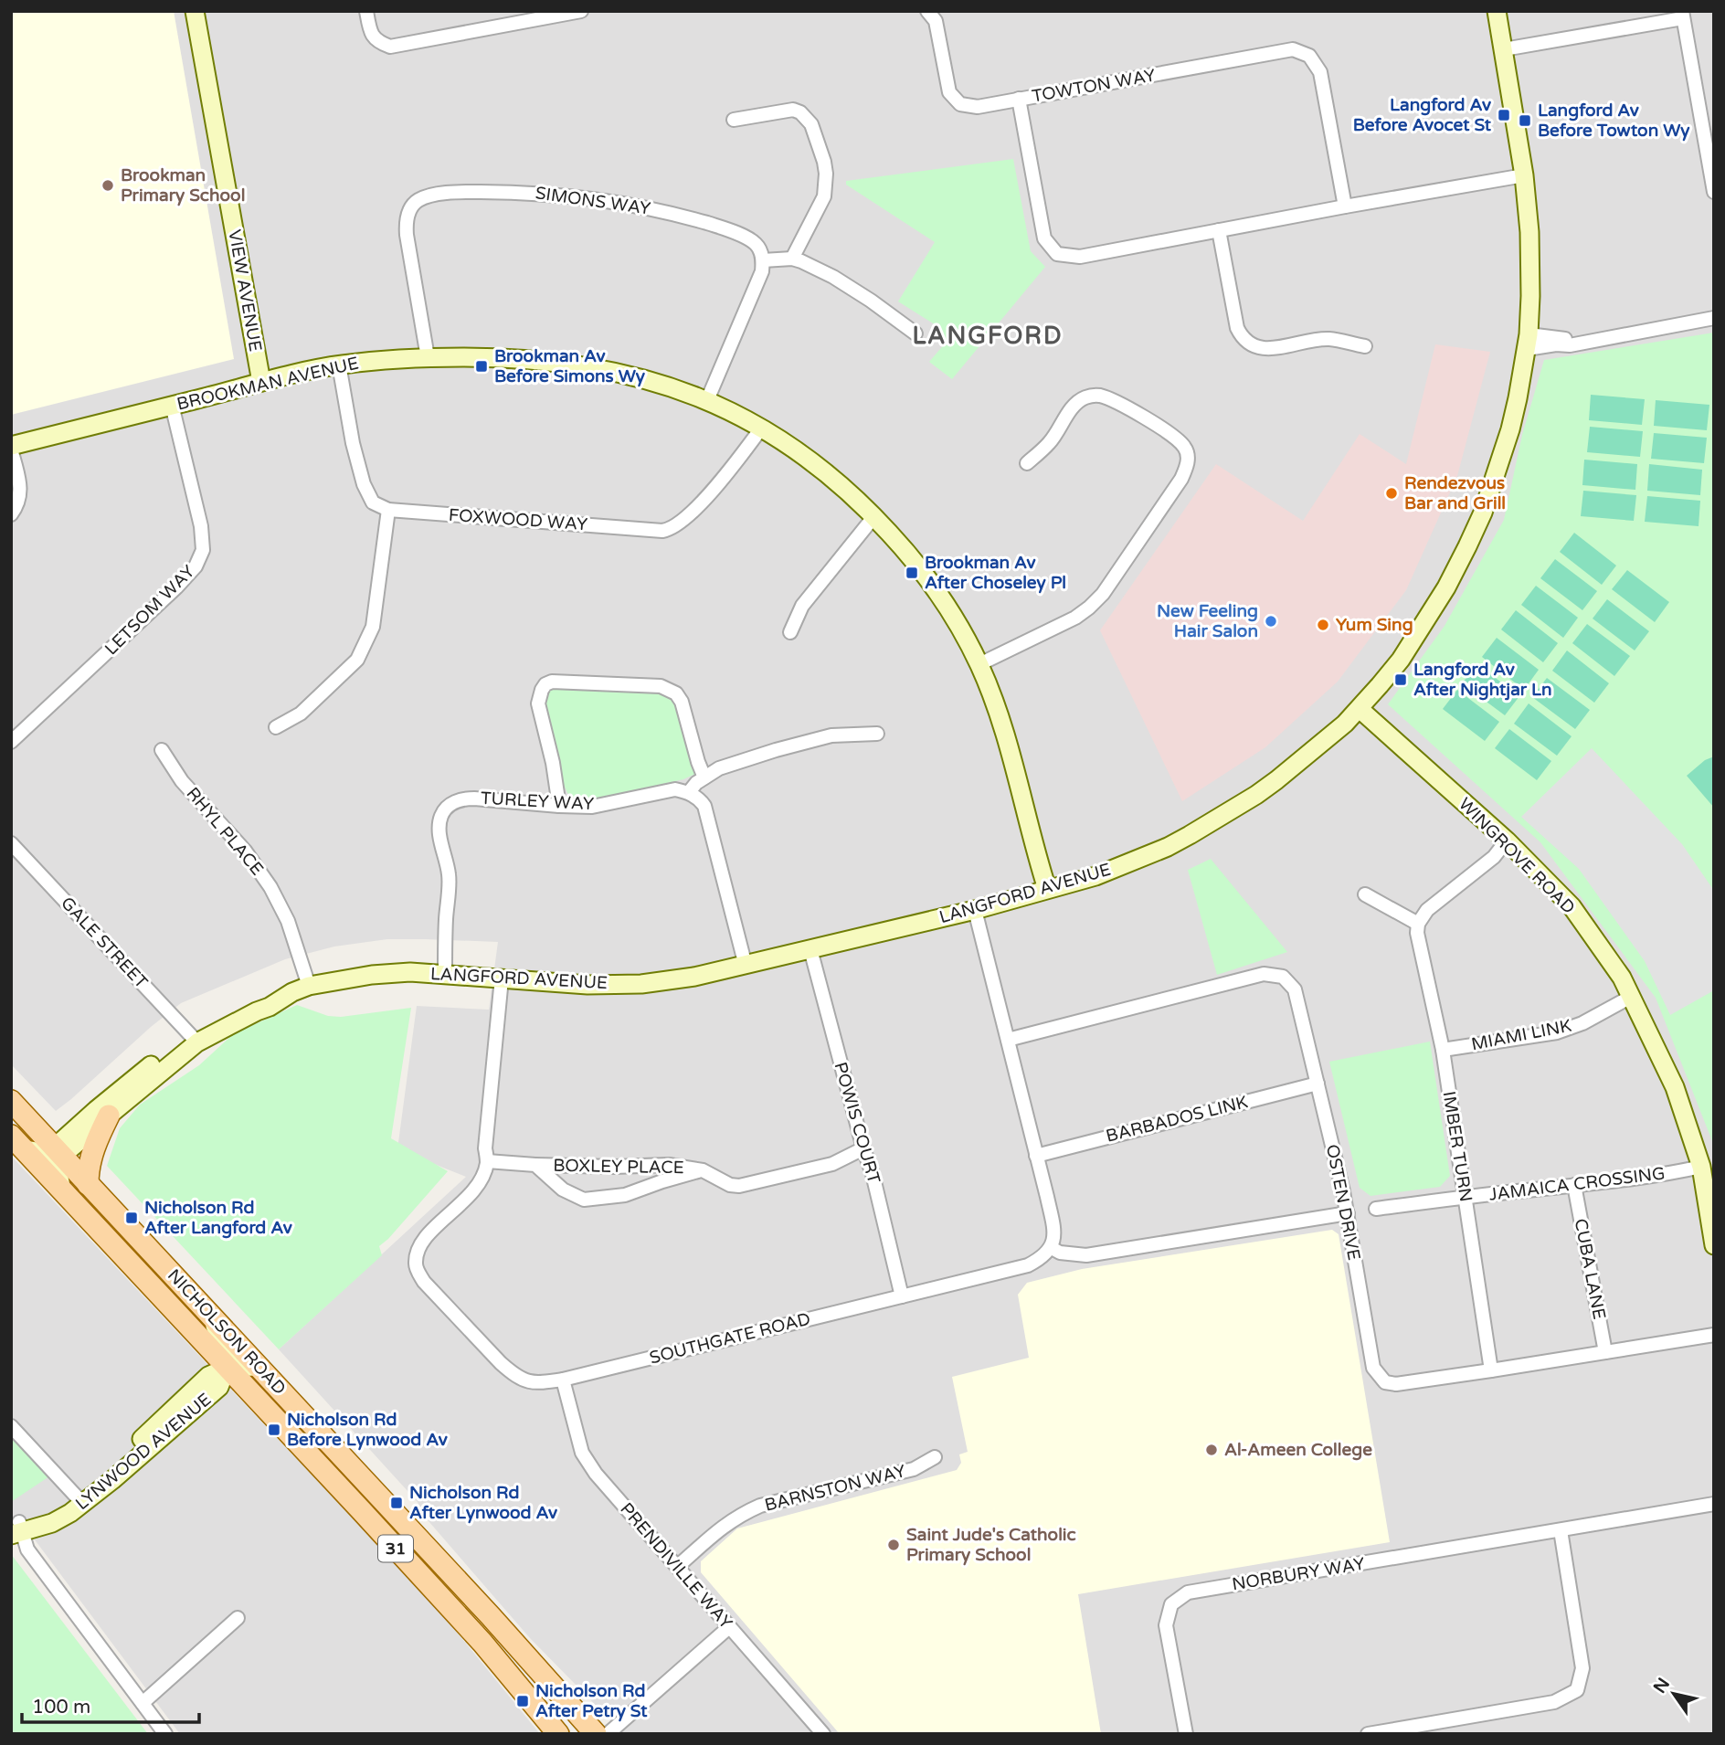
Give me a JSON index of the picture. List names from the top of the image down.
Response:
{
  "streets": {
    "main road": ["NICHOLSON ROAD", "31"],
    "street": [
      "TOWTON WAY",
      "SIMONS WAY",
      "VIEW AVENUE",
      "BROOKMAN AVENUE",
      "FOXWOOD WAY",
      "LETSOM WAY",
      "TURLEY WAY",
      "RHYL PLACE",
      "WINGROVE ROAD",
      "LANGFORD AVENUE",
      "GALE STREET",
      "MIAMI LINK",
      "BARBADOS LINK",
      "POWIS COURT",
      "IMBER TURN",
      "BOXLEY PLACE",
      "JAMAICA CROSSING",
      "OSTEN DRIVE",
      "CUBA LANE",
      "SOUTHGATE ROAD",
      "LYNWOOD AVENUE",
      "BARNSTON WAY",
      "PRENDIVILLE WAY",
      "NORBURY WAY"
    ]
  },
  "crossings": [
    ["TOWTON WAY", "LANGFORD AVENUE"],
    ["SIMONS WAY", "BROOKMAN AVENUE"],
    ["VIEW AVENUE", "BROOKMAN AVENUE"],
    ["BROOKMAN AVENUE", "FOXWOOD WAY"],
    ["BROOKMAN AVENUE", "LETSOM WAY"],
    ["BROOKMAN AVENUE", "LANGFORD AVENUE"],
    ["TURLEY WAY", "LANGFORD AVENUE"],
    ["RHYL PLACE", "LANGFORD AVENUE"],
    ["WINGROVE ROAD", "LANGFORD AVENUE"],
    ["WINGROVE ROAD", "MIAMI LINK"],
    ["WINGROVE ROAD", "JAMAICA CROSSING"],
    ["LANGFORD AVENUE", "GALE STREET"],
    ["LANGFORD AVENUE", "POWIS COURT"],
    ["LANGFORD AVENUE", "NICHOLSON ROAD"],
    ["LANGFORD AVENUE", "SOUTHGATE ROAD"],
    ["MIAMI LINK", "IMBER TURN"],
    ["BARBADOS LINK", "OSTEN DRIVE"],
    ["POWIS COURT", "BOXLEY PLACE"],
    ["POWIS COURT", "SOUTHGATE ROAD"],
    ["IMBER TURN", "JAMAICA CROSSING"],
    ["IMBER TURN", "OSTEN DRIVE"],
    ["BOXLEY PLACE", "SOUTHGATE ROAD"],
    ["JAMAICA CROSSING", "CUBA LANE"],
    ["OSTEN DRIVE", "CUBA LANE"],
    ["NICHOLSON ROAD", "LYNWOOD AVENUE"],
    ["SOUTHGATE ROAD", "PRENDIVILLE WAY"],
    ["BARNSTON WAY", "PRENDIVILLE WAY"]
  ],
  "districts": ["LANGFORD"],
  "places": {
    "transit": [
      "Langford Av Before Avocet St",
      "Langford Av Before Towton Wy",
      "Brookman Av Before Simons Wy",
      "Brookman Av After Choseley Pl",
      "Langford Av After Nightjar Ln",
      "Nicholson Rd After Langford Av",
      "Nicholson Rd Before Lynwood Av",
      "Nicholson Rd After Lynwood Av",
      "Nicholson Rd After Petry St"
    ],
    "other": [
      "Brookman Primary School",
      "Rendezvous Bar and Grill",
      "New Feeling Hair Salon",
      "Yum Sing",
      "Al-Ameen College",
      "Saint Jude's Catholic Primary School"
    ]
  },
  "scale_bar": "100 m",
  "north": "top left"
}
